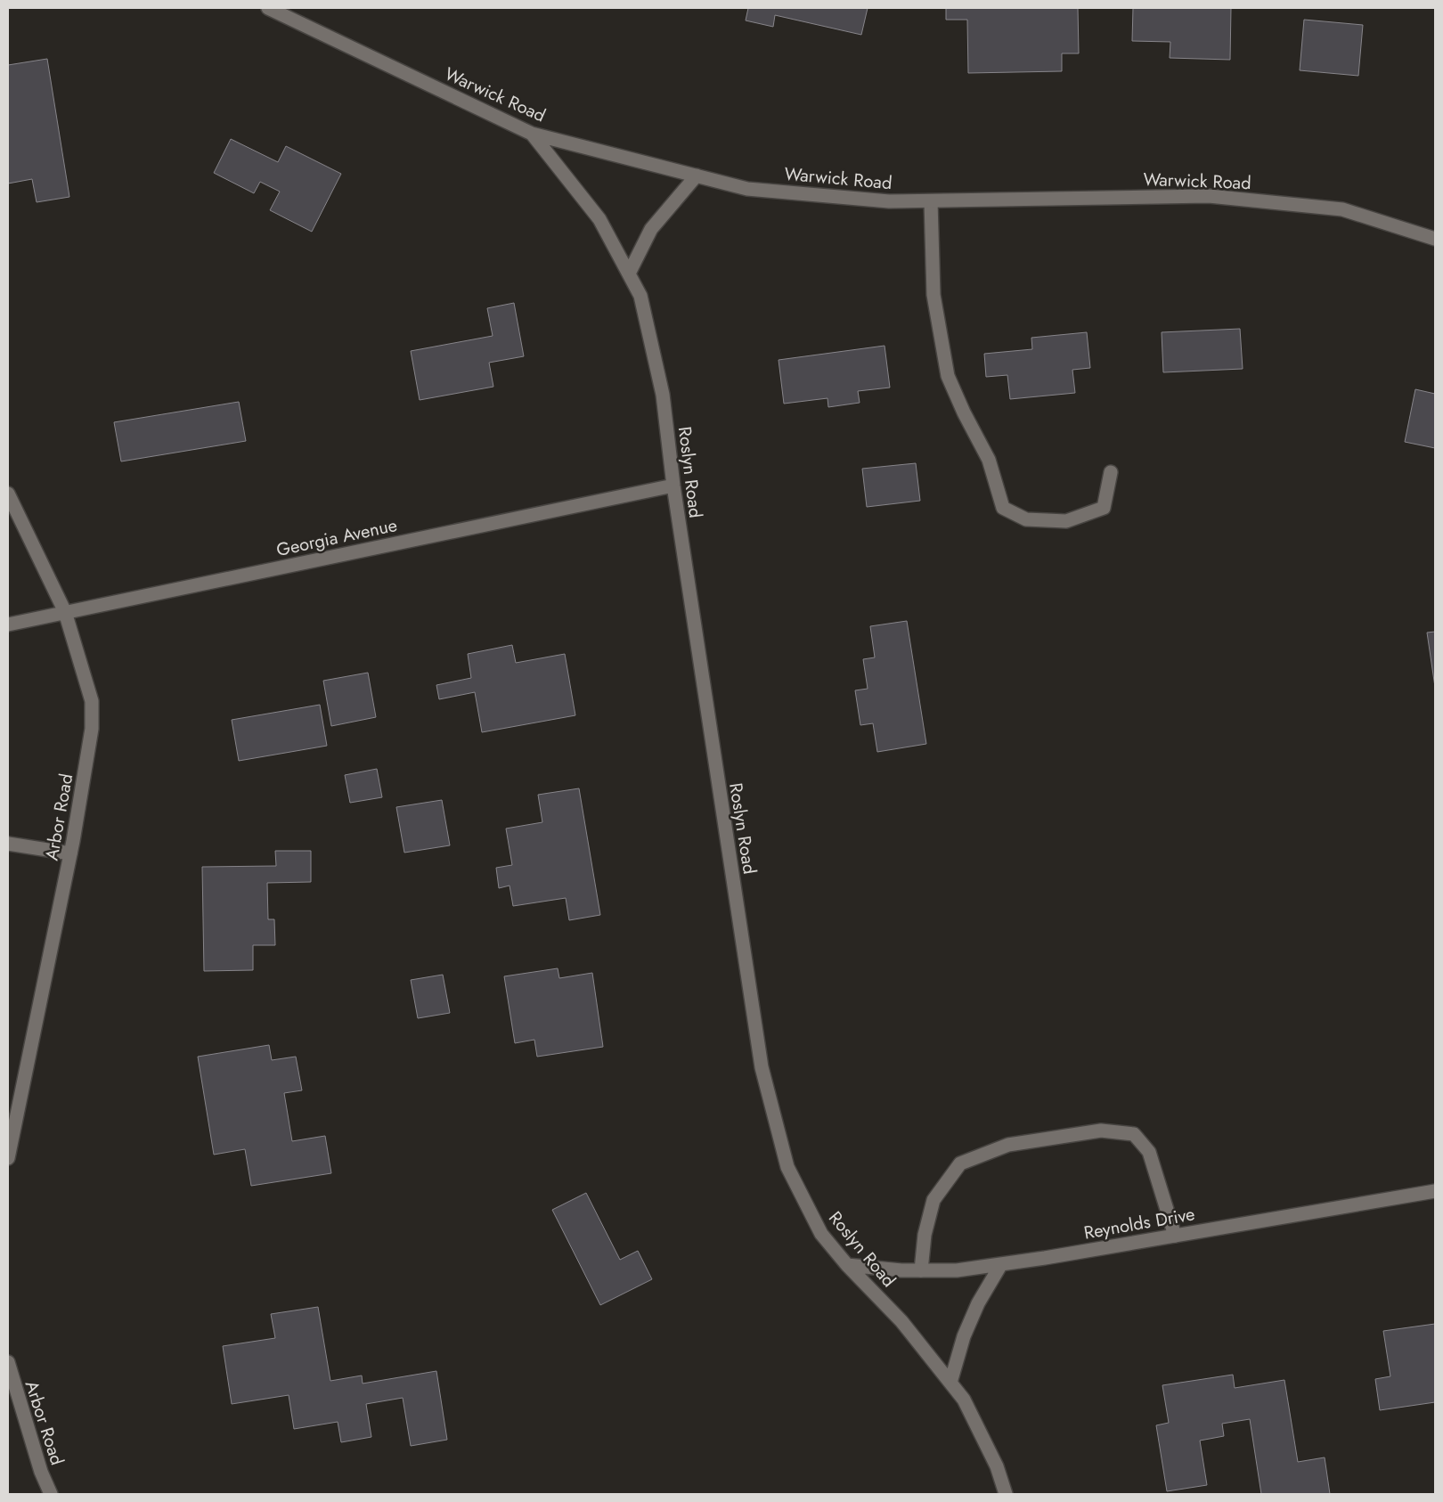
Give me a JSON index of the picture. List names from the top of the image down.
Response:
{
  "streets": {
    "street": [
      "Warwick Road",
      "Roslyn Road",
      "Georgia Avenue",
      "Arbor Road",
      "Reynolds Drive"
    ]
  },
  "crossings": [
    ["Warwick Road", "Roslyn Road"],
    ["Roslyn Road", "Georgia Avenue"],
    ["Roslyn Road", "Reynolds Drive"],
    ["Georgia Avenue", "Arbor Road"]
  ]
}
